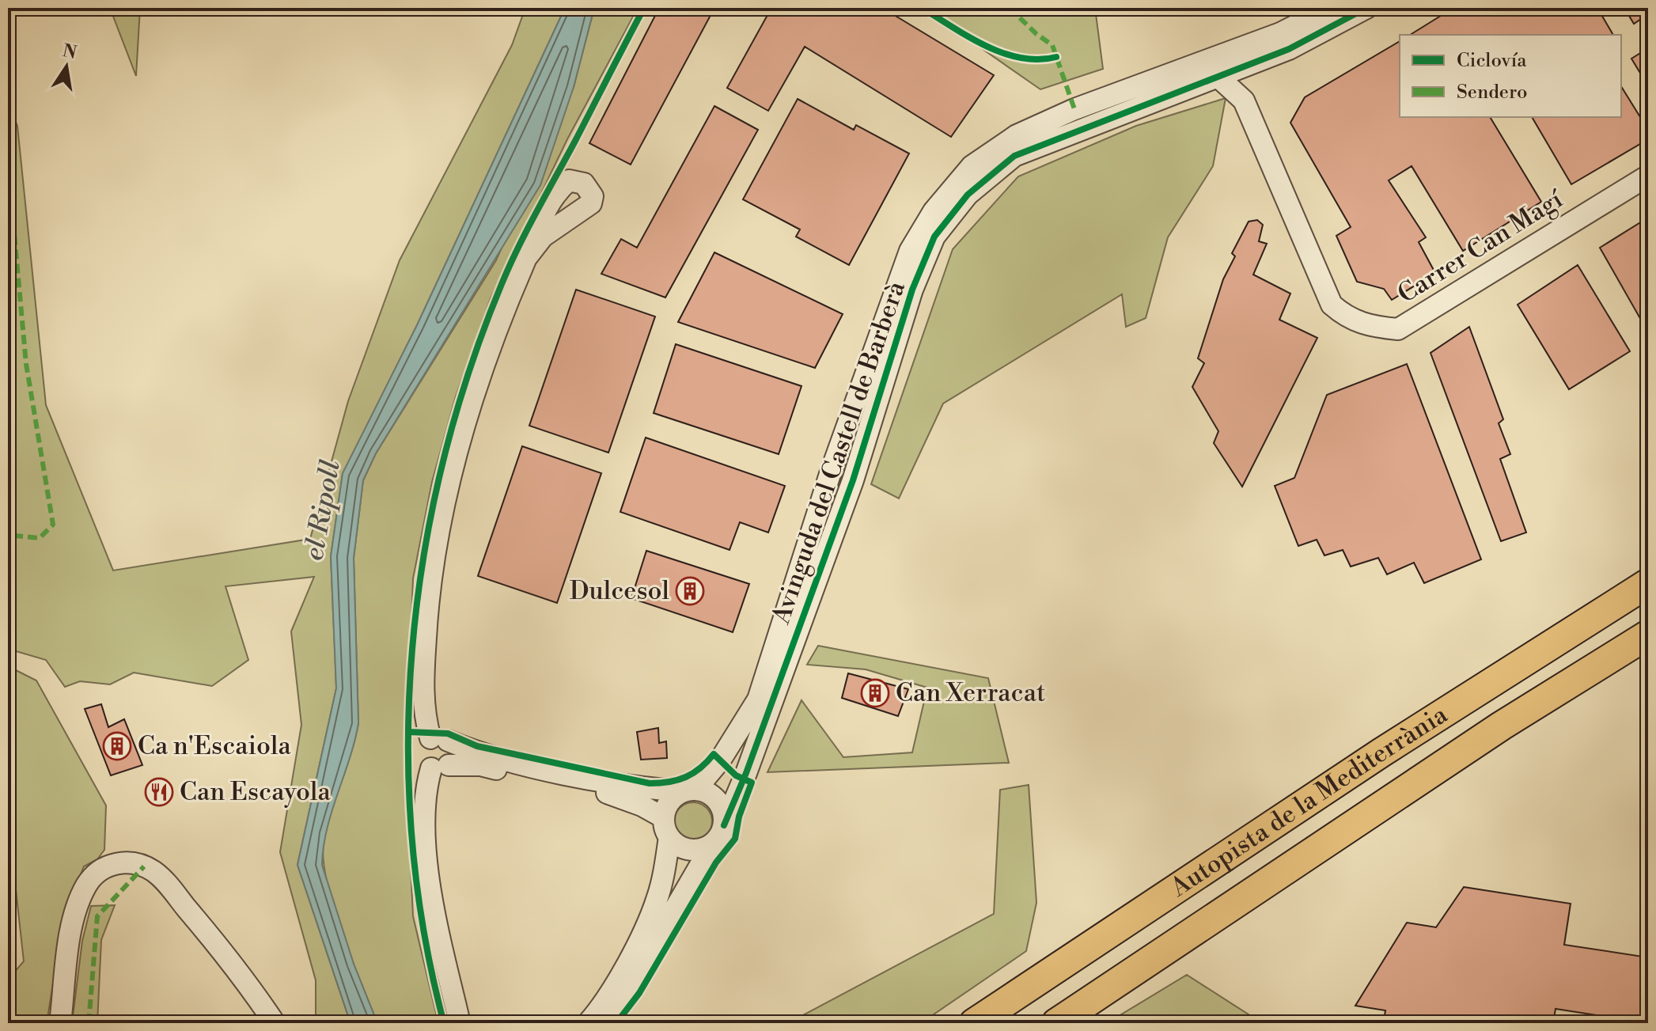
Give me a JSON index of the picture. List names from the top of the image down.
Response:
{
  "streets": {
    "highway": ["Autopista de la Mediterrània"],
    "street": ["Carrer Can Magí", "Avinguda del Castell de Barberà"]
  },
  "crossings": [
    ["Carrer Can Magí", "Avinguda del Castell de Barberà"]
  ],
  "water": ["el Ripoll"],
  "places": {
    "building": ["Dulcesol", "Can Xerracat", "Ca n'Escaiola"],
    "restaurant": ["Can Escayola"]
  },
  "legend": ["Ciclovía", "Sendero"],
  "north": "top"
}
